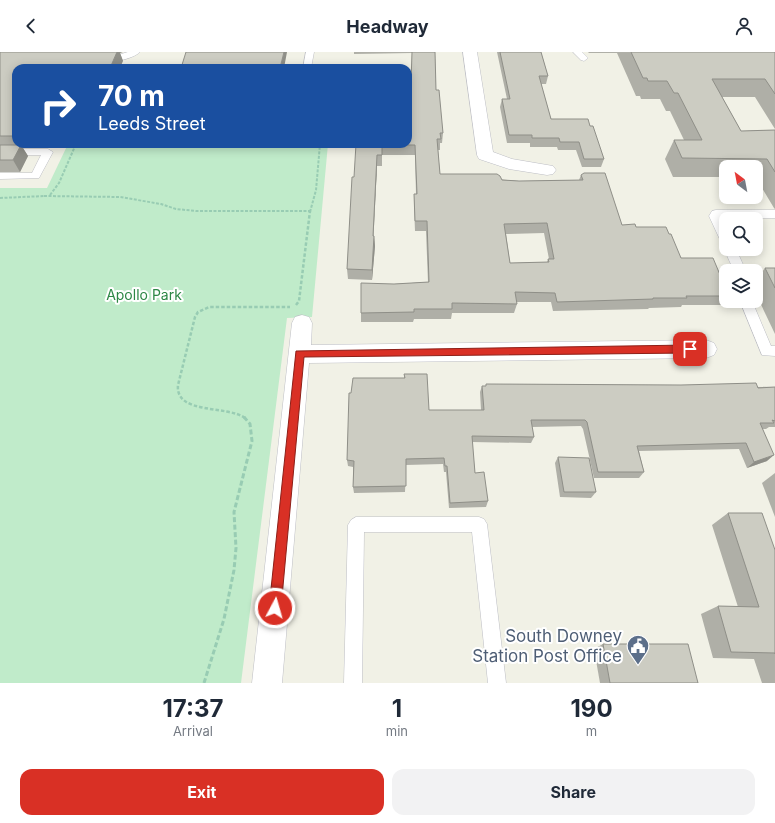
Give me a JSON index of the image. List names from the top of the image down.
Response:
{
  "parks": ["Apollo Park"],
  "places": {
    "public building": ["South Downey Station Post Office"]
  },
  "north": "top left",
  "page": {
    "header": "Headway",
    "turn": ["70 m", "Leeds Street"],
    "eta": [
      "17:37",
      "Arrival",
      "1",
      "min",
      "190",
      "m"
    ],
    "buttons": ["Exit", "Share"]
  }
}
